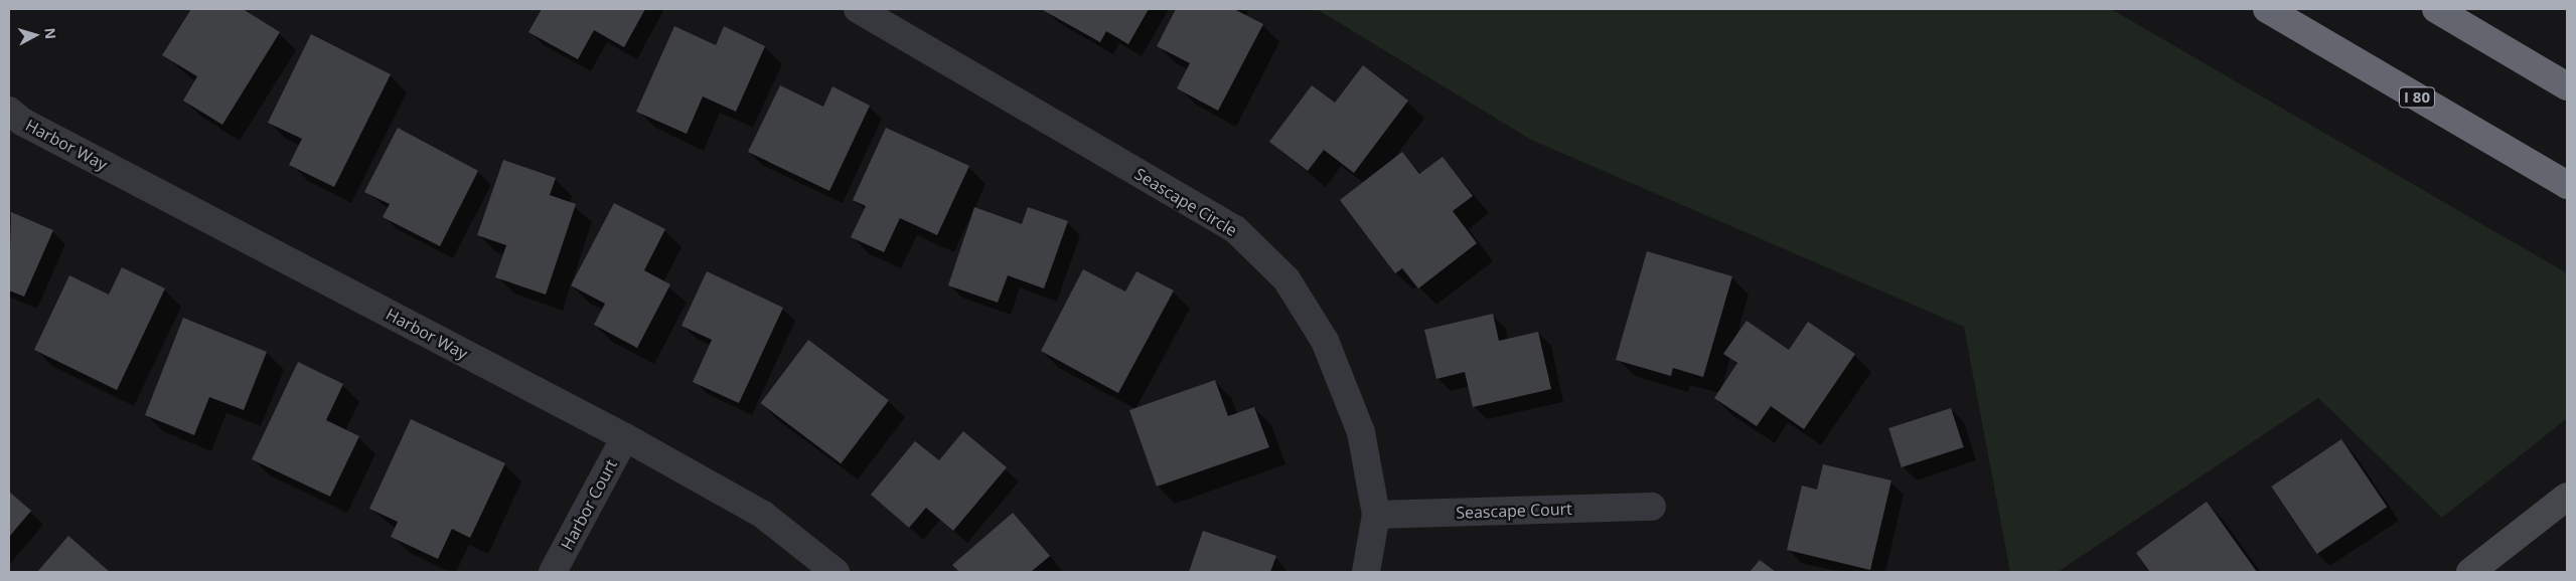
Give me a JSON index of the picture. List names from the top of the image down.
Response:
{
  "streets": {
    "highway": ["I 80"],
    "street": [
      "Harbor Way",
      "Seascape Circle",
      "Harbor Court",
      "Seascape Court"
    ]
  },
  "crossings": [
    ["Harbor Way", "Harbor Court"],
    ["Seascape Circle", "Seascape Court"]
  ],
  "north": "right"
}
